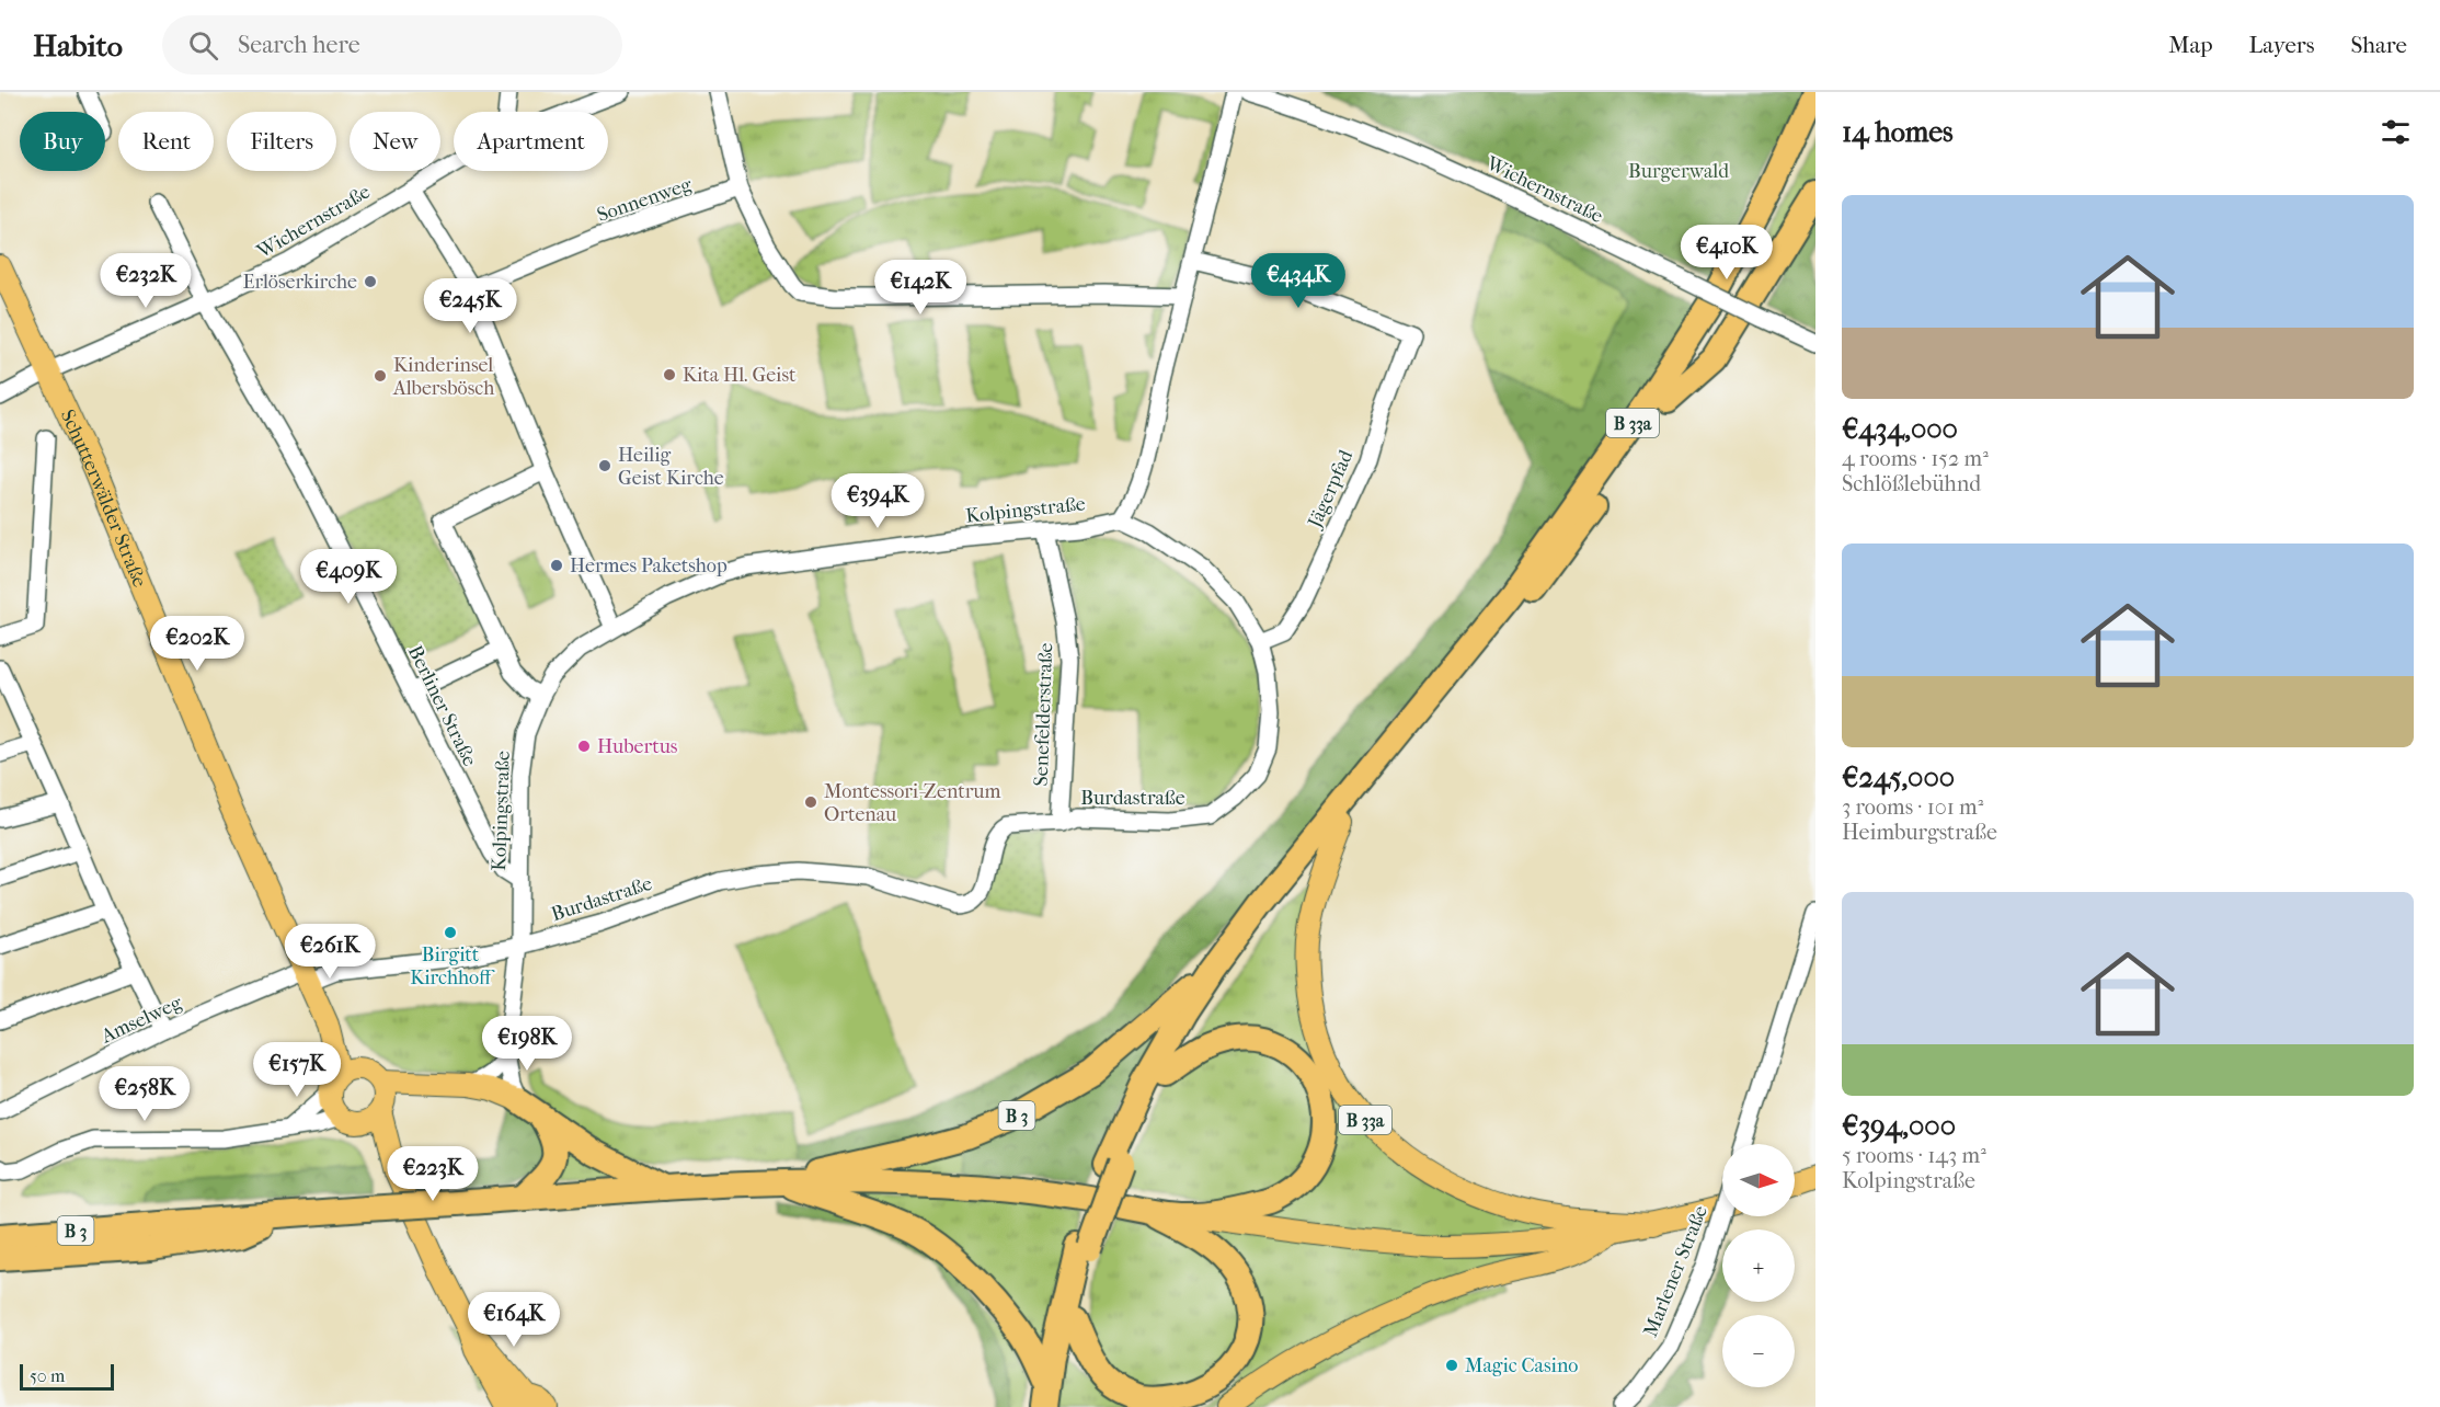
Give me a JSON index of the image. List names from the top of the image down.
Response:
{
  "streets": {
    "highway": ["B 33a", "B 3"],
    "main road": ["Schutterwälder Straße"],
    "street": [
      "Wichernstraße",
      "Sonnenweg",
      "Jägerpfad",
      "Kolpingstraße",
      "Berliner Straße",
      "Senefelderstraße",
      "Burdastraße",
      "Amselweg",
      "Marlener Straße"
    ]
  },
  "crossings": [
    ["Wichernstraße", "Schutterwälder Straße"],
    ["Wichernstraße", "Berliner Straße"],
    ["B 33a", "B 3"],
    ["Jägerpfad", "Burdastraße"],
    ["Schutterwälder Straße", "Burdastraße"],
    ["Schutterwälder Straße", "Amselweg"],
    ["Kolpingstraße", "Berliner Straße"],
    ["Kolpingstraße", "Senefelderstraße"],
    ["Kolpingstraße", "Burdastraße"],
    ["Senefelderstraße", "Burdastraße"],
    ["Burdastraße", "Amselweg"]
  ],
  "parks": ["Burgerwald"],
  "places": [
    "Erlöserkirche",
    "Kita Hl. Geist",
    "Kinderinsel Albersbösch",
    "Heilig Geist Kirche",
    "Hermes Paketshop",
    "Hubertus",
    "Montessori-Zentrum Ortenau",
    "Birgitt Kirchhoff",
    "Magic Casino"
  ],
  "scale_bar": "50 m",
  "north": "right",
  "page": {
    "header": "Habito",
    "search": "Search here",
    "nav": ["Map", "Layers", "Share"],
    "heading": "14 homes",
    "chip": [
      "Buy",
      "Rent",
      "Filters",
      "New",
      "Apartment"
    ],
    "list": [
      {
        "name": "€434,000",
        "note": "4 rooms · 152 m² · Schlößlebühnd"
      },
      {
        "name": "€245,000",
        "note": "3 rooms · 101 m² · Heimburgstraße"
      },
      {
        "name": "€394,000",
        "note": "5 rooms · 143 m² · Kolpingstraße"
      }
    ],
    "price": [
      "€410K",
      "€232K",
      "€434K",
      "€142K",
      "€245K",
      "€394K",
      "€409K",
      "€202K",
      "€261K",
      "€198K",
      "€157K",
      "€258K",
      "€223K",
      "€164K"
    ],
    "map_buttons": ["+", "−"],
    "scale": "50 m"
  }
}
